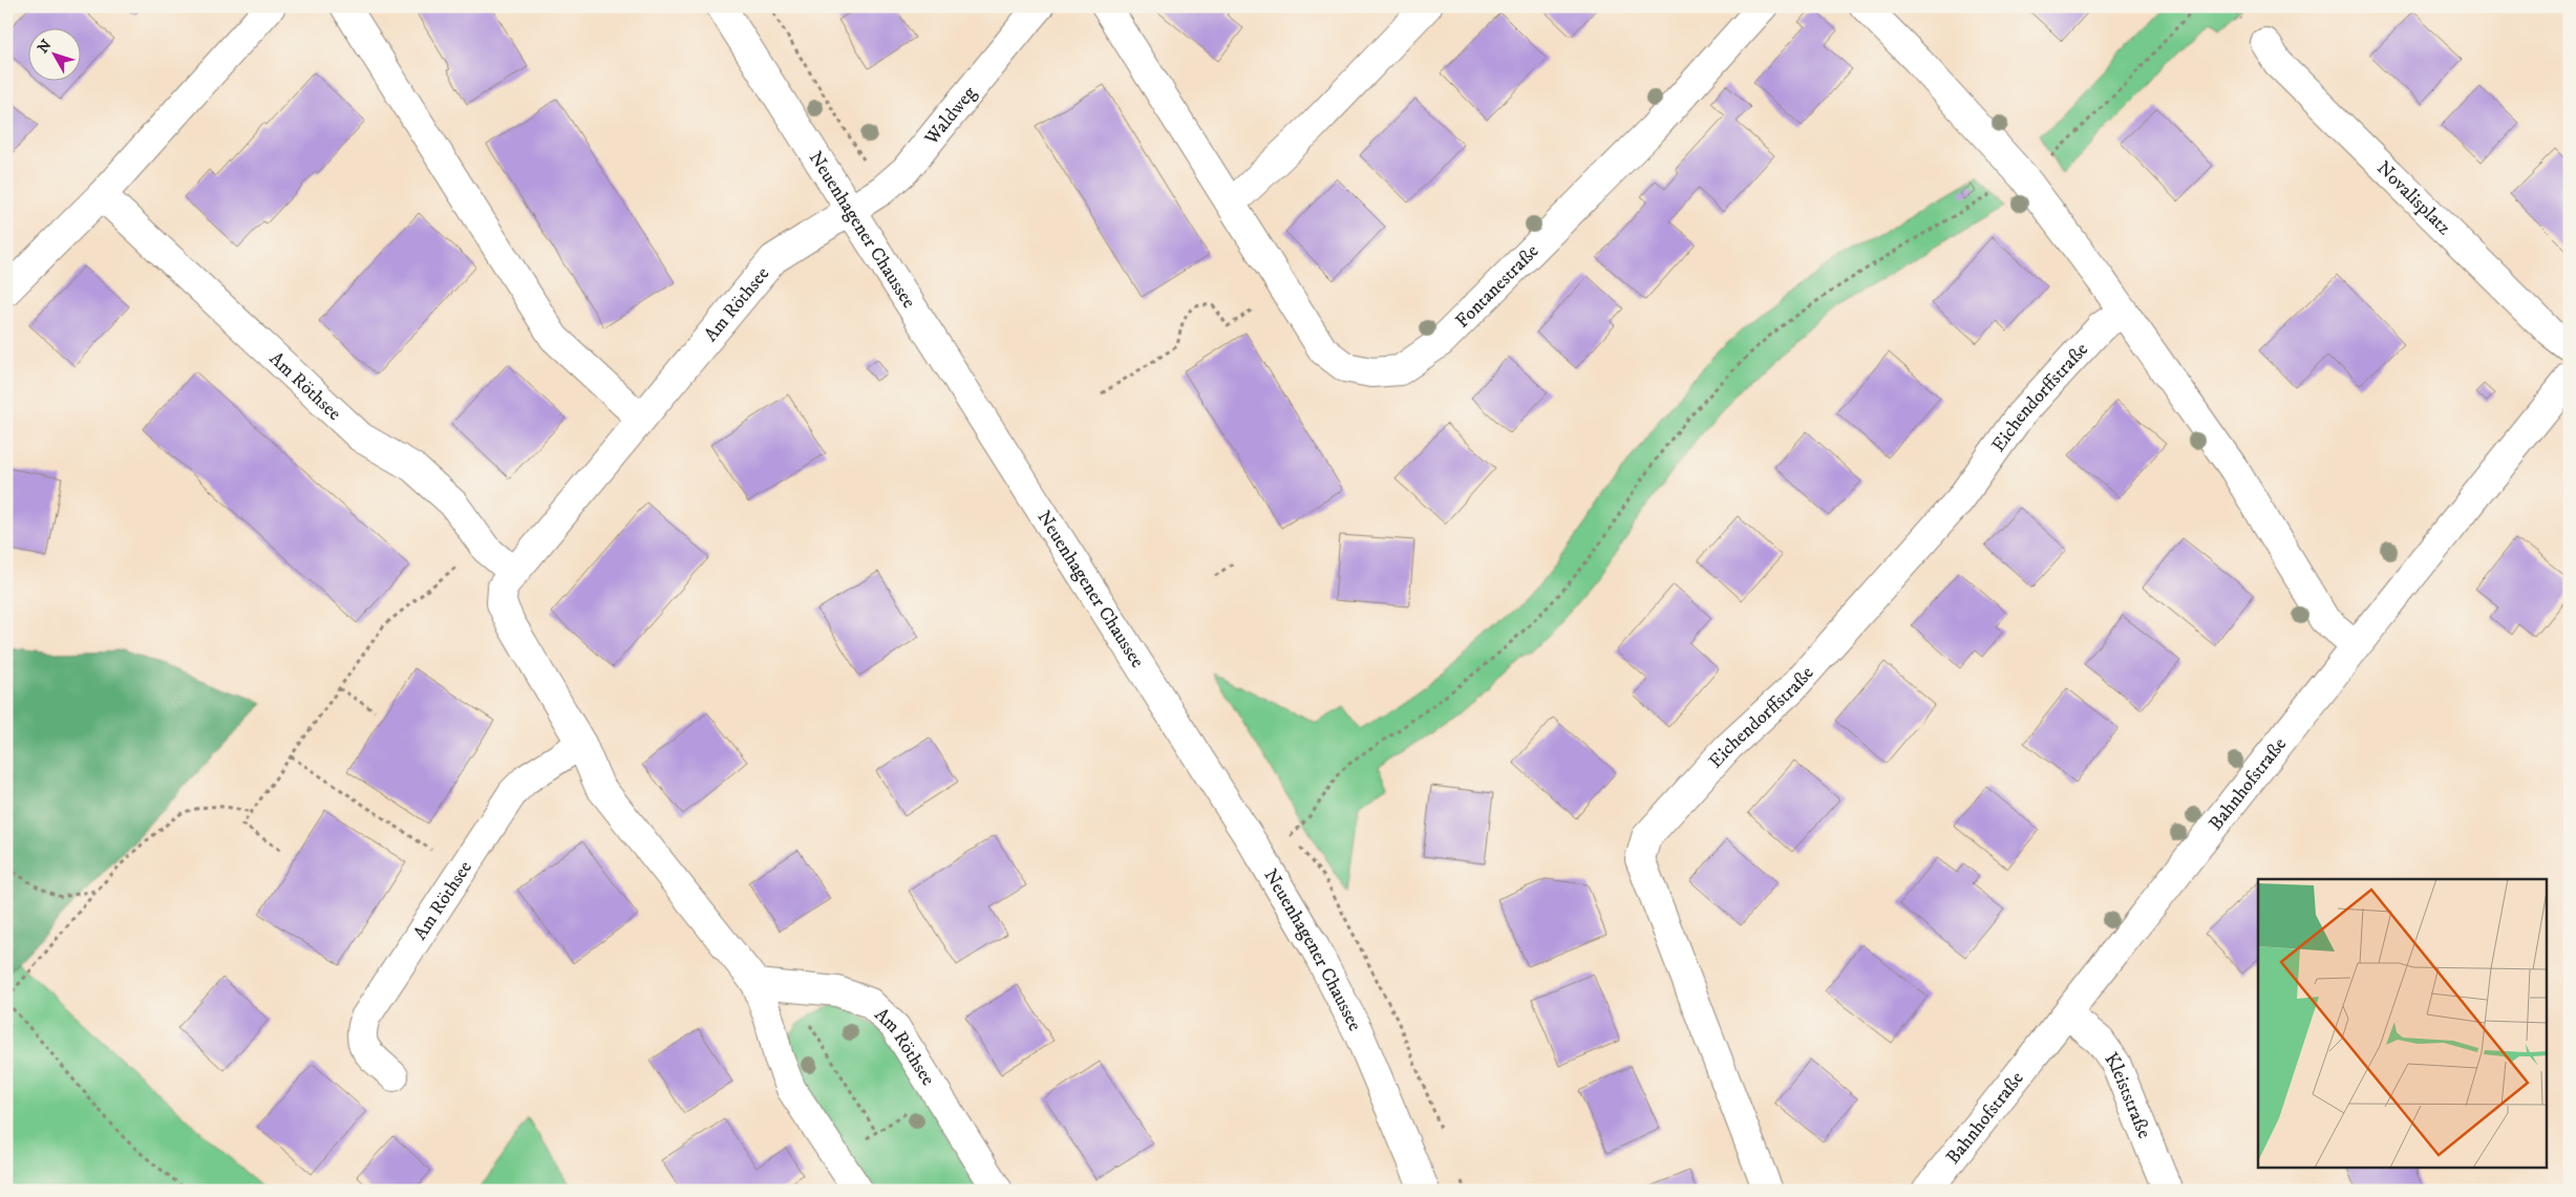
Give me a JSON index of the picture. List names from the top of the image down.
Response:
{
  "streets": {
    "street": [
      "Waldweg",
      "Novalisplatz",
      "Neuenhagener Chaussee",
      "Fontanestraße",
      "Am Röthsee",
      "Eichendorffstraße",
      "Bahnhofstraße",
      "Kleiststraße"
    ]
  },
  "crossings": [
    ["Waldweg", "Neuenhagener Chaussee"],
    ["Waldweg", "Am Röthsee"],
    ["Neuenhagener Chaussee", "Am Röthsee"],
    ["Bahnhofstraße", "Kleiststraße"]
  ],
  "north": "top left"
}
